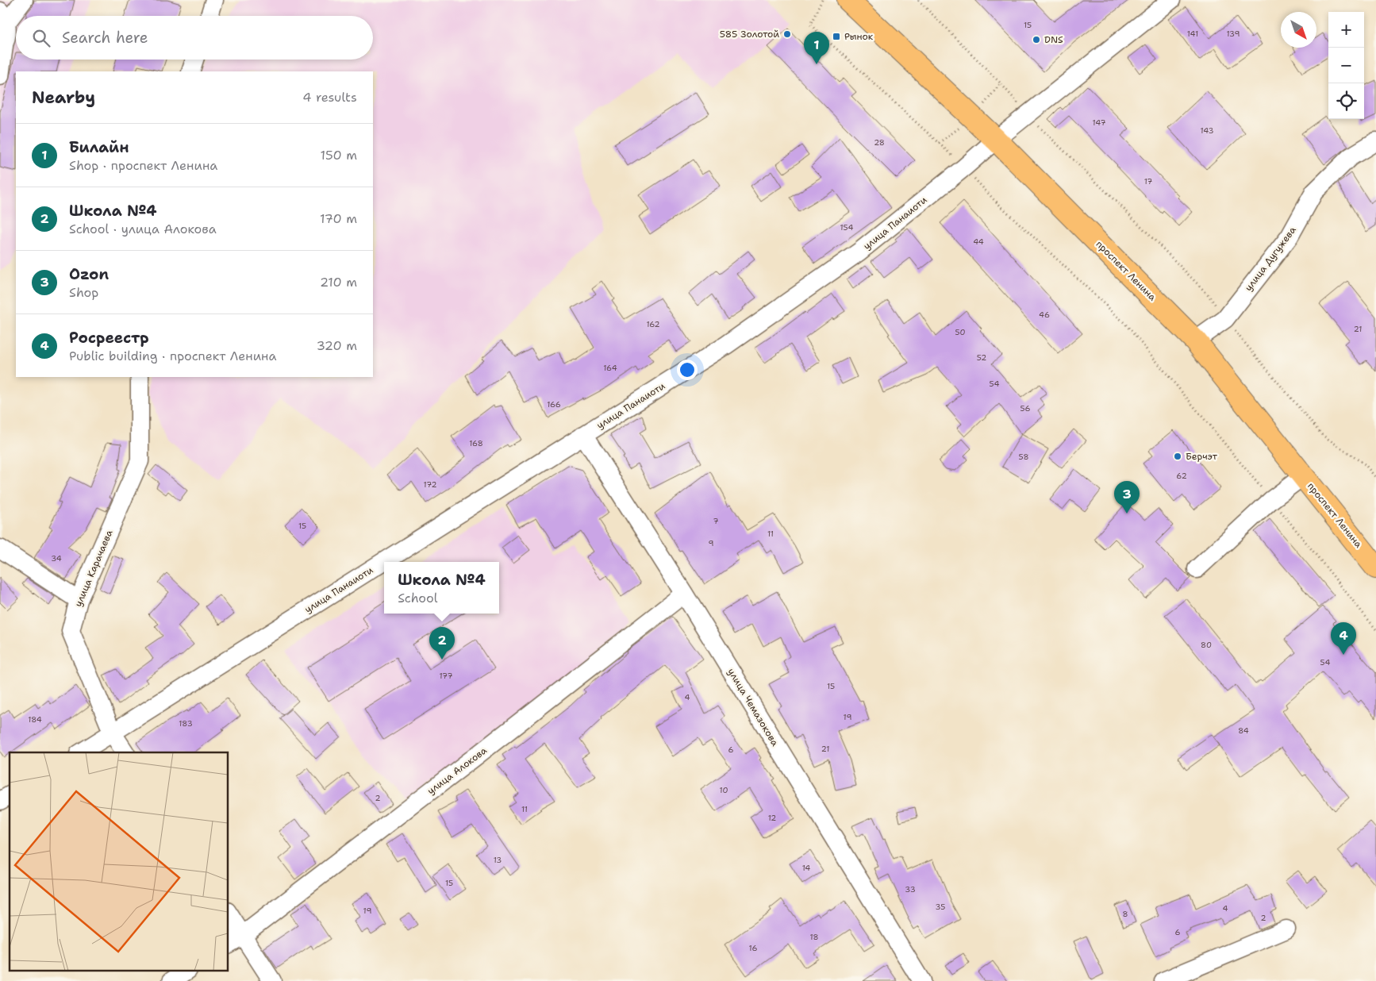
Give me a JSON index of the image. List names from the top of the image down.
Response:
{
  "streets": {
    "main road": ["проспект Ленина"],
    "street": [
      "улица Панаиоти",
      "улица Дугужева",
      "улица Карачаева",
      "улица Чемазокова",
      "улица Алокова"
    ]
  },
  "crossings": [
    ["улица Панаиоти", "проспект Ленина"],
    ["улица Панаиоти", "улица Карачаева"],
    ["улица Панаиоти", "улица Чемазокова"],
    ["улица Дугужева", "проспект Ленина"],
    ["улица Чемазокова", "улица Алокова"]
  ],
  "places": {
    "other": ["585 Золотой", "DNS", "Берчэт"],
    "transit": ["Рынок"]
  },
  "house_numbers": [
    "15",
    "141",
    "139",
    "147",
    "143",
    "28",
    "17",
    "154",
    "44",
    "46",
    "162",
    "21",
    "50",
    "52",
    "164",
    "54",
    "166",
    "56",
    "168",
    "58",
    "62",
    "172",
    "7",
    "15",
    "11",
    "9",
    "34",
    "80",
    "54",
    "177",
    "15",
    "4",
    "19",
    "184",
    "183",
    "84",
    "21",
    "6",
    "10",
    "2",
    "11",
    "12",
    "13",
    "14",
    "15",
    "33",
    "35",
    "4",
    "19",
    "8",
    "2",
    "6",
    "18",
    "16"
  ],
  "north": "bottom right",
  "page": {
    "map_buttons": ["+", "−"],
    "search": "Search here",
    "pins": [
      "1",
      "3",
      "4",
      "2"
    ],
    "heading": ["Nearby", "4 results"],
    "list": [
      {
        "mark": "1",
        "name": "Билайн",
        "note": "Shop · проспект Ленина",
        "value": "150 m"
      },
      {
        "mark": "2",
        "name": "Школа №4",
        "note": "School · улица Алокова",
        "value": "170 m"
      },
      {
        "mark": "3",
        "name": "Ozon",
        "note": "Shop",
        "value": "210 m"
      },
      {
        "mark": "4",
        "name": "Росреестр",
        "note": "Public building · проспект Ленина",
        "value": "320 m"
      }
    ],
    "popup": ["Школа №4", "School"]
  }
}
